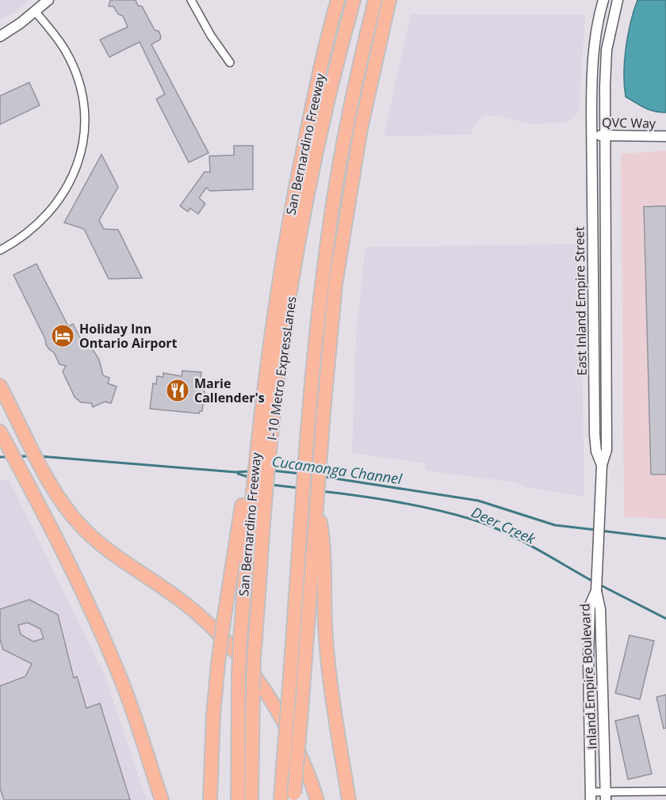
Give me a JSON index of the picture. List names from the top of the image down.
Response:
{
  "streets": {
    "highway": ["San Bernardino Freeway", "I-10 Metro ExpressLanes"],
    "main road": ["QVC Way", "East Inland Empire Street", "Inland Empire Boulevard"]
  },
  "crossings": [
    ["QVC Way", "East Inland Empire Street"],
    ["East Inland Empire Street", "Inland Empire Boulevard"]
  ],
  "water": ["Cucamonga Channel", "Deer Creek"],
  "places": {
    "hotel": ["Holiday Inn Ontario Airport"],
    "restaurant": ["Marie Callender's"]
  }
}
